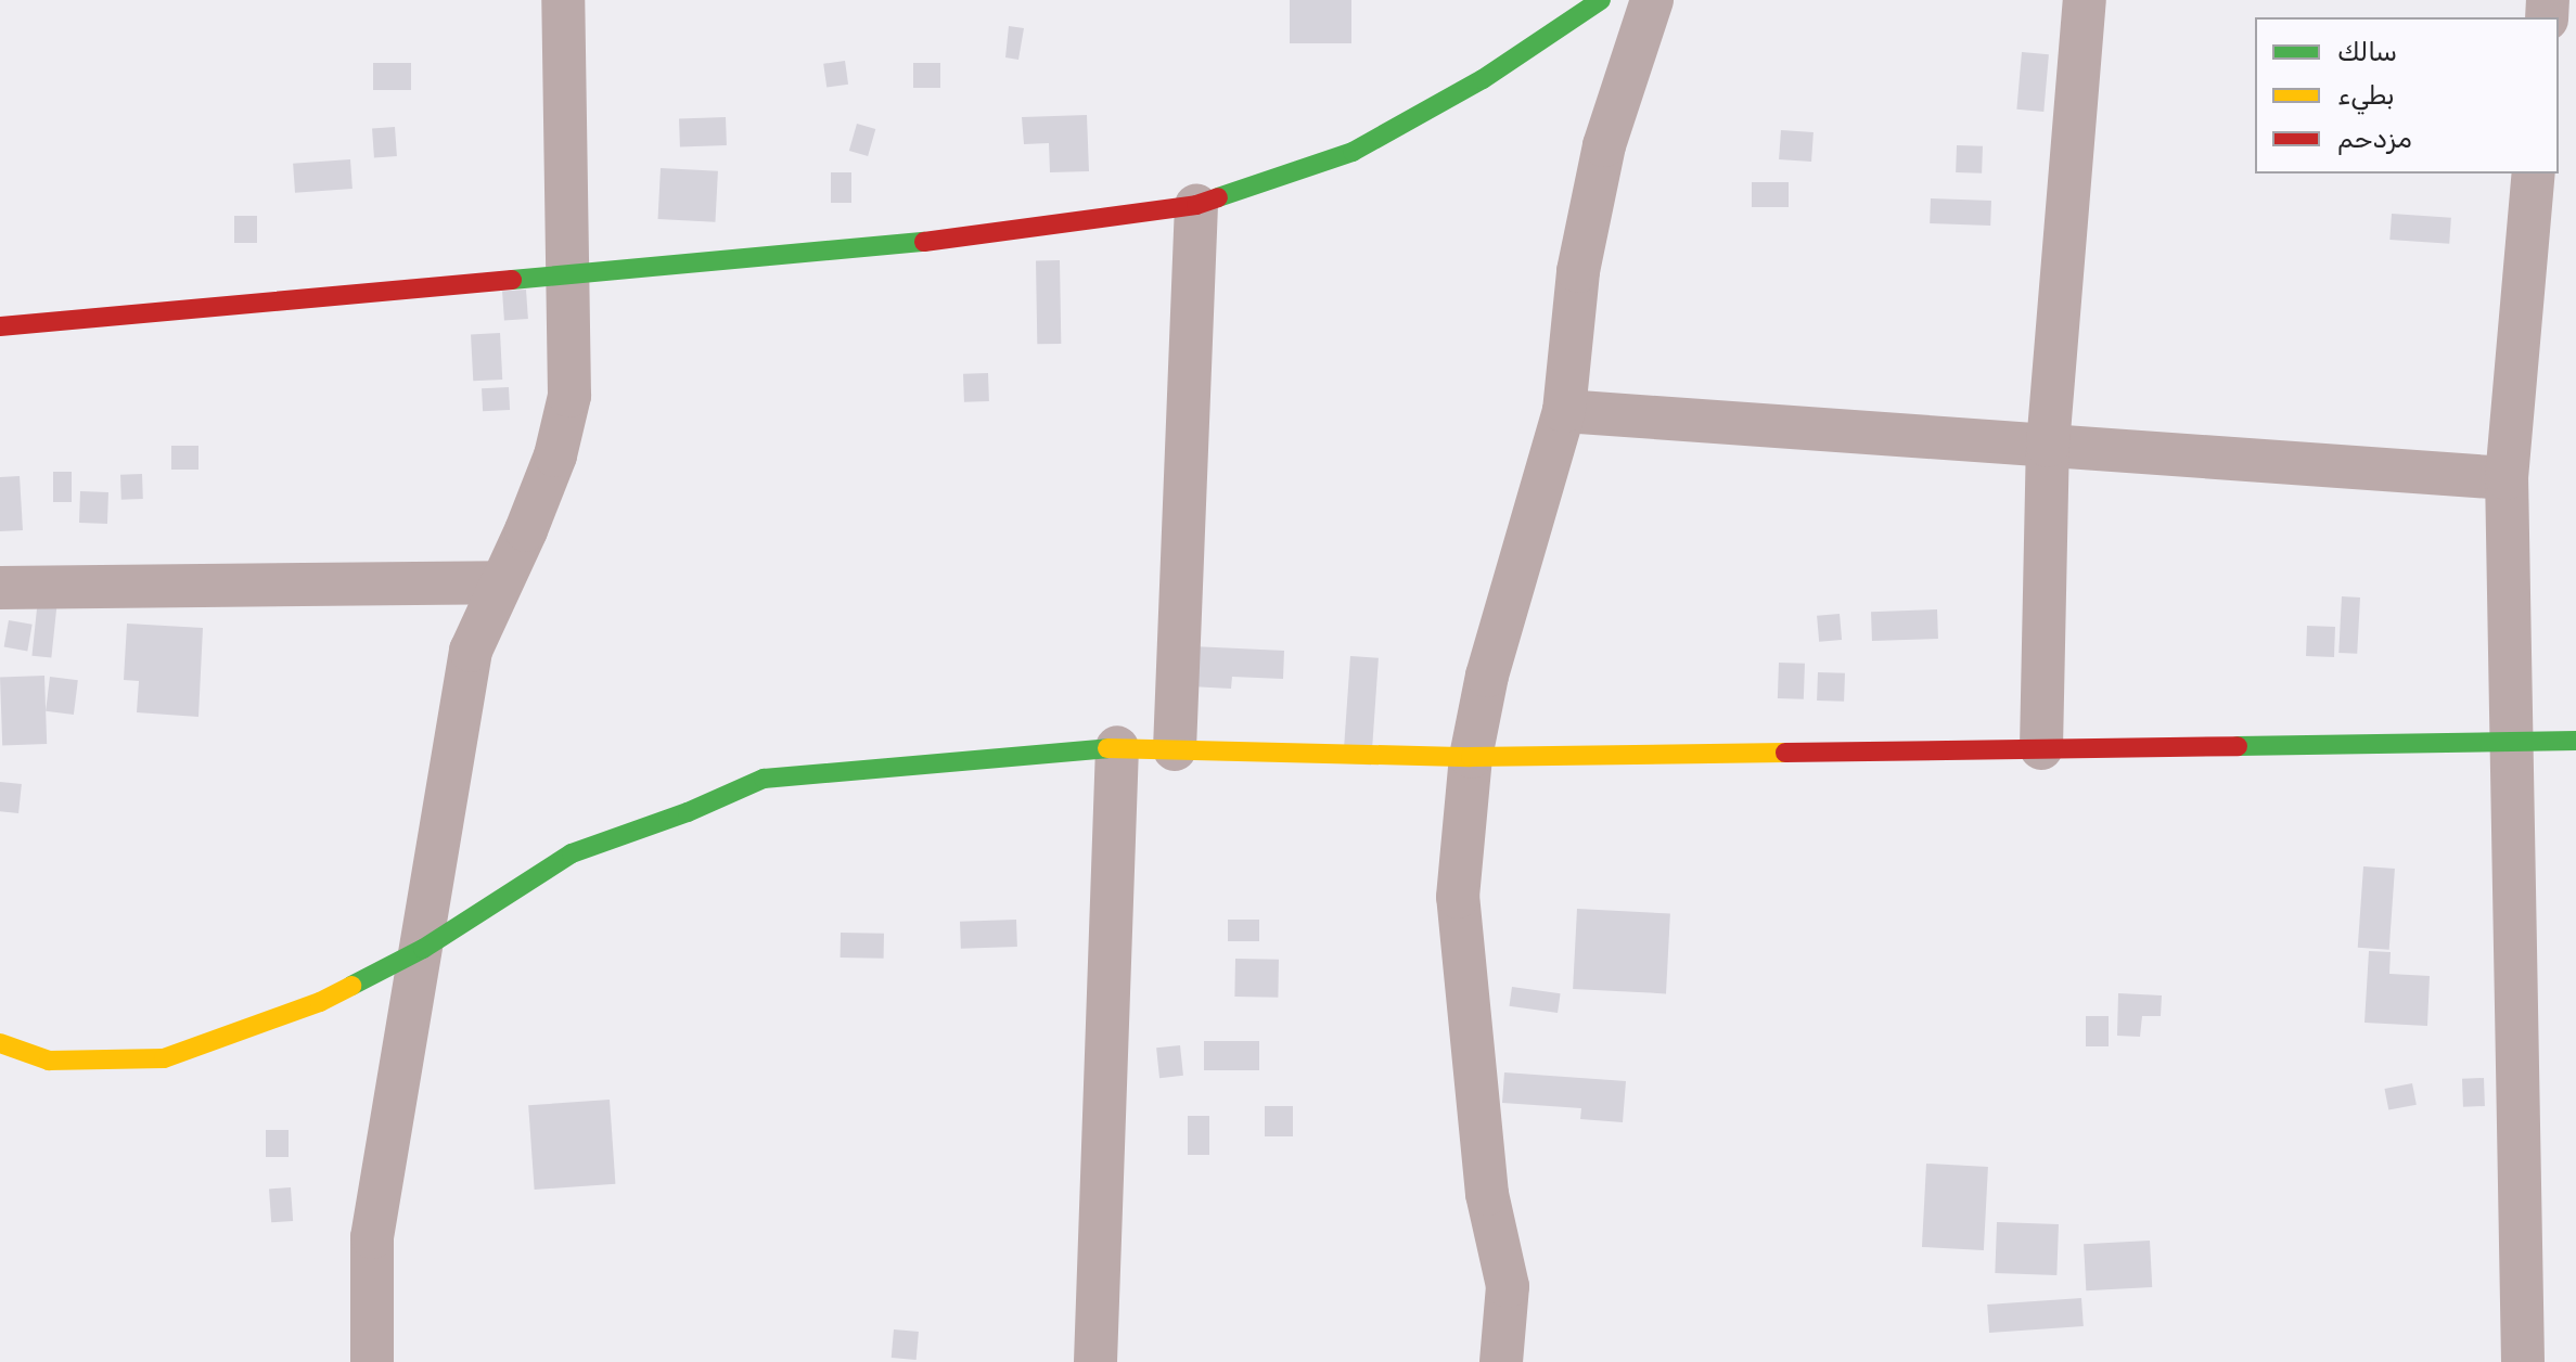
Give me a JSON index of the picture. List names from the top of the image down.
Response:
{
  "legend": ["سالك", "بطيء", "مزدحم"]
}
